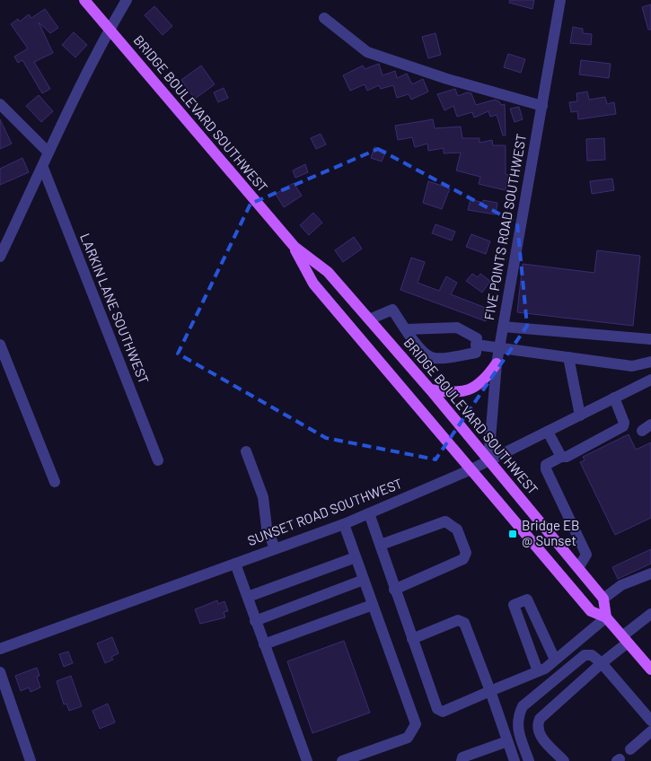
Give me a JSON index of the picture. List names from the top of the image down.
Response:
{
  "streets": {
    "main road": ["BRIDGE BOULEVARD SOUTHWEST"],
    "street": ["FIVE POINTS ROAD SOUTHWEST", "LARKIN LANE SOUTHWEST", "SUNSET ROAD SOUTHWEST"]
  },
  "crossings": [
    ["BRIDGE BOULEVARD SOUTHWEST", "FIVE POINTS ROAD SOUTHWEST"],
    ["BRIDGE BOULEVARD SOUTHWEST", "SUNSET ROAD SOUTHWEST"],
    ["FIVE POINTS ROAD SOUTHWEST", "SUNSET ROAD SOUTHWEST"]
  ],
  "places": {
    "transit": ["Bridge EB @ Sunset"]
  }
}
